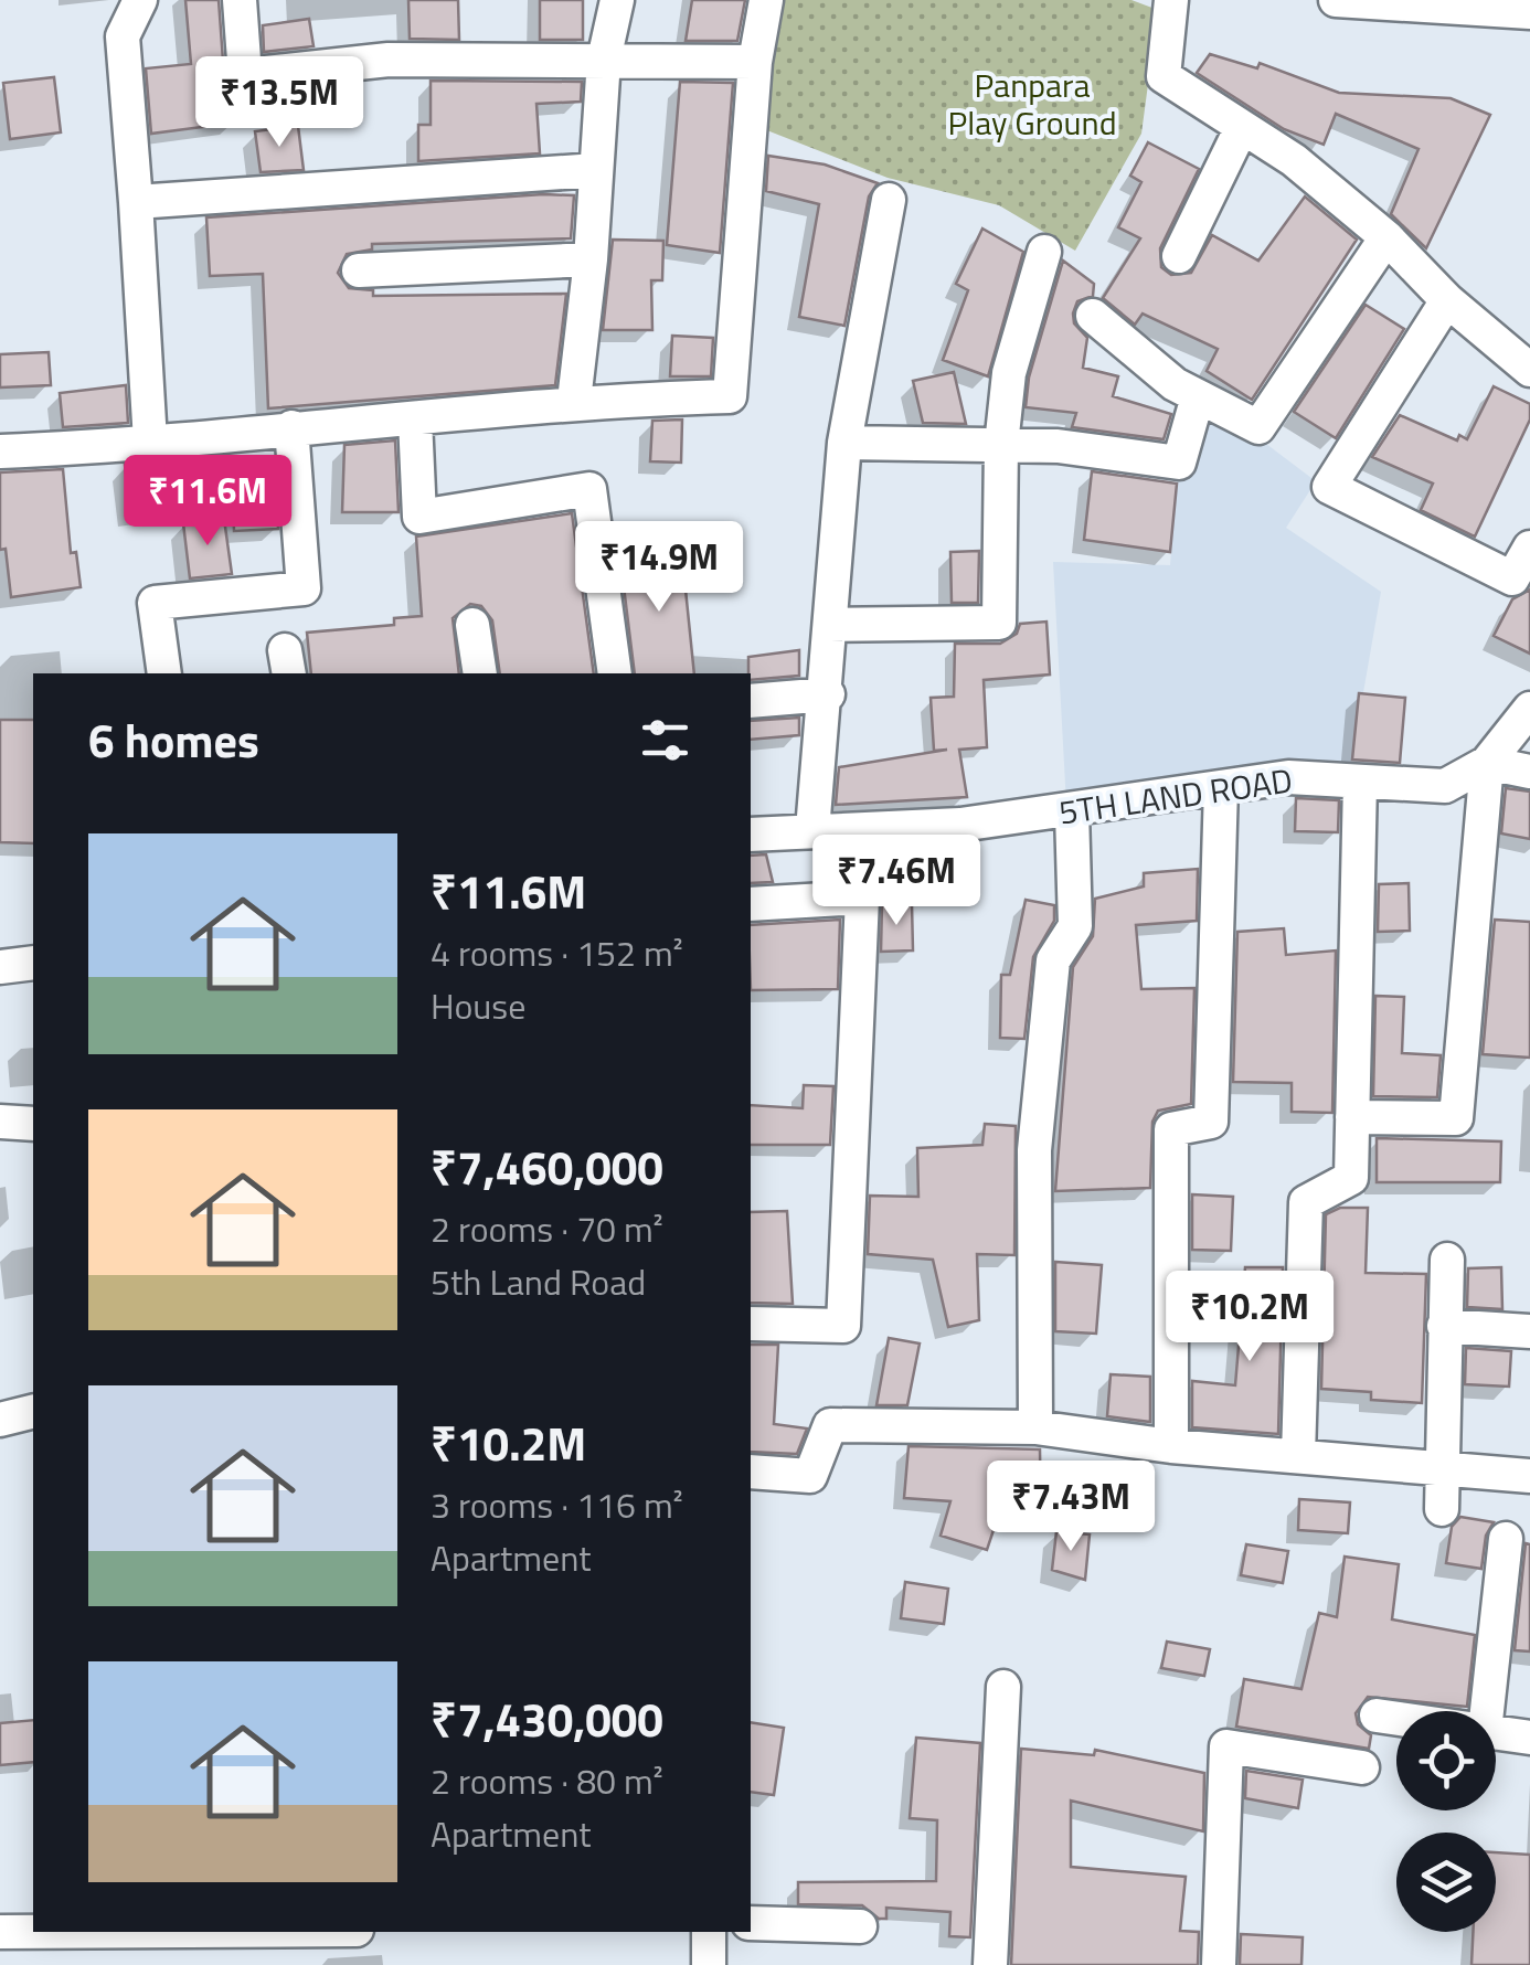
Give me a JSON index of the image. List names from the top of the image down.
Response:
{
  "streets": {
    "street": ["5TH LAND ROAD"]
  },
  "parks": ["Panpara Play Ground"],
  "page": {
    "price": [
      "₹13.5M",
      "₹11.6M",
      "₹14.9M",
      "₹7.46M",
      "₹10.2M",
      "₹7.43M"
    ],
    "heading": "6 homes",
    "list": [
      {
        "name": "₹11.6M",
        "note": "4 rooms · 152 m² · House"
      },
      {
        "name": "₹7,460,000",
        "note": "2 rooms · 70 m² · 5th Land Road"
      },
      {
        "name": "₹10.2M",
        "note": "3 rooms · 116 m² · Apartment"
      },
      {
        "name": "₹7,430,000",
        "note": "2 rooms · 80 m² · Apartment"
      }
    ]
  }
}
